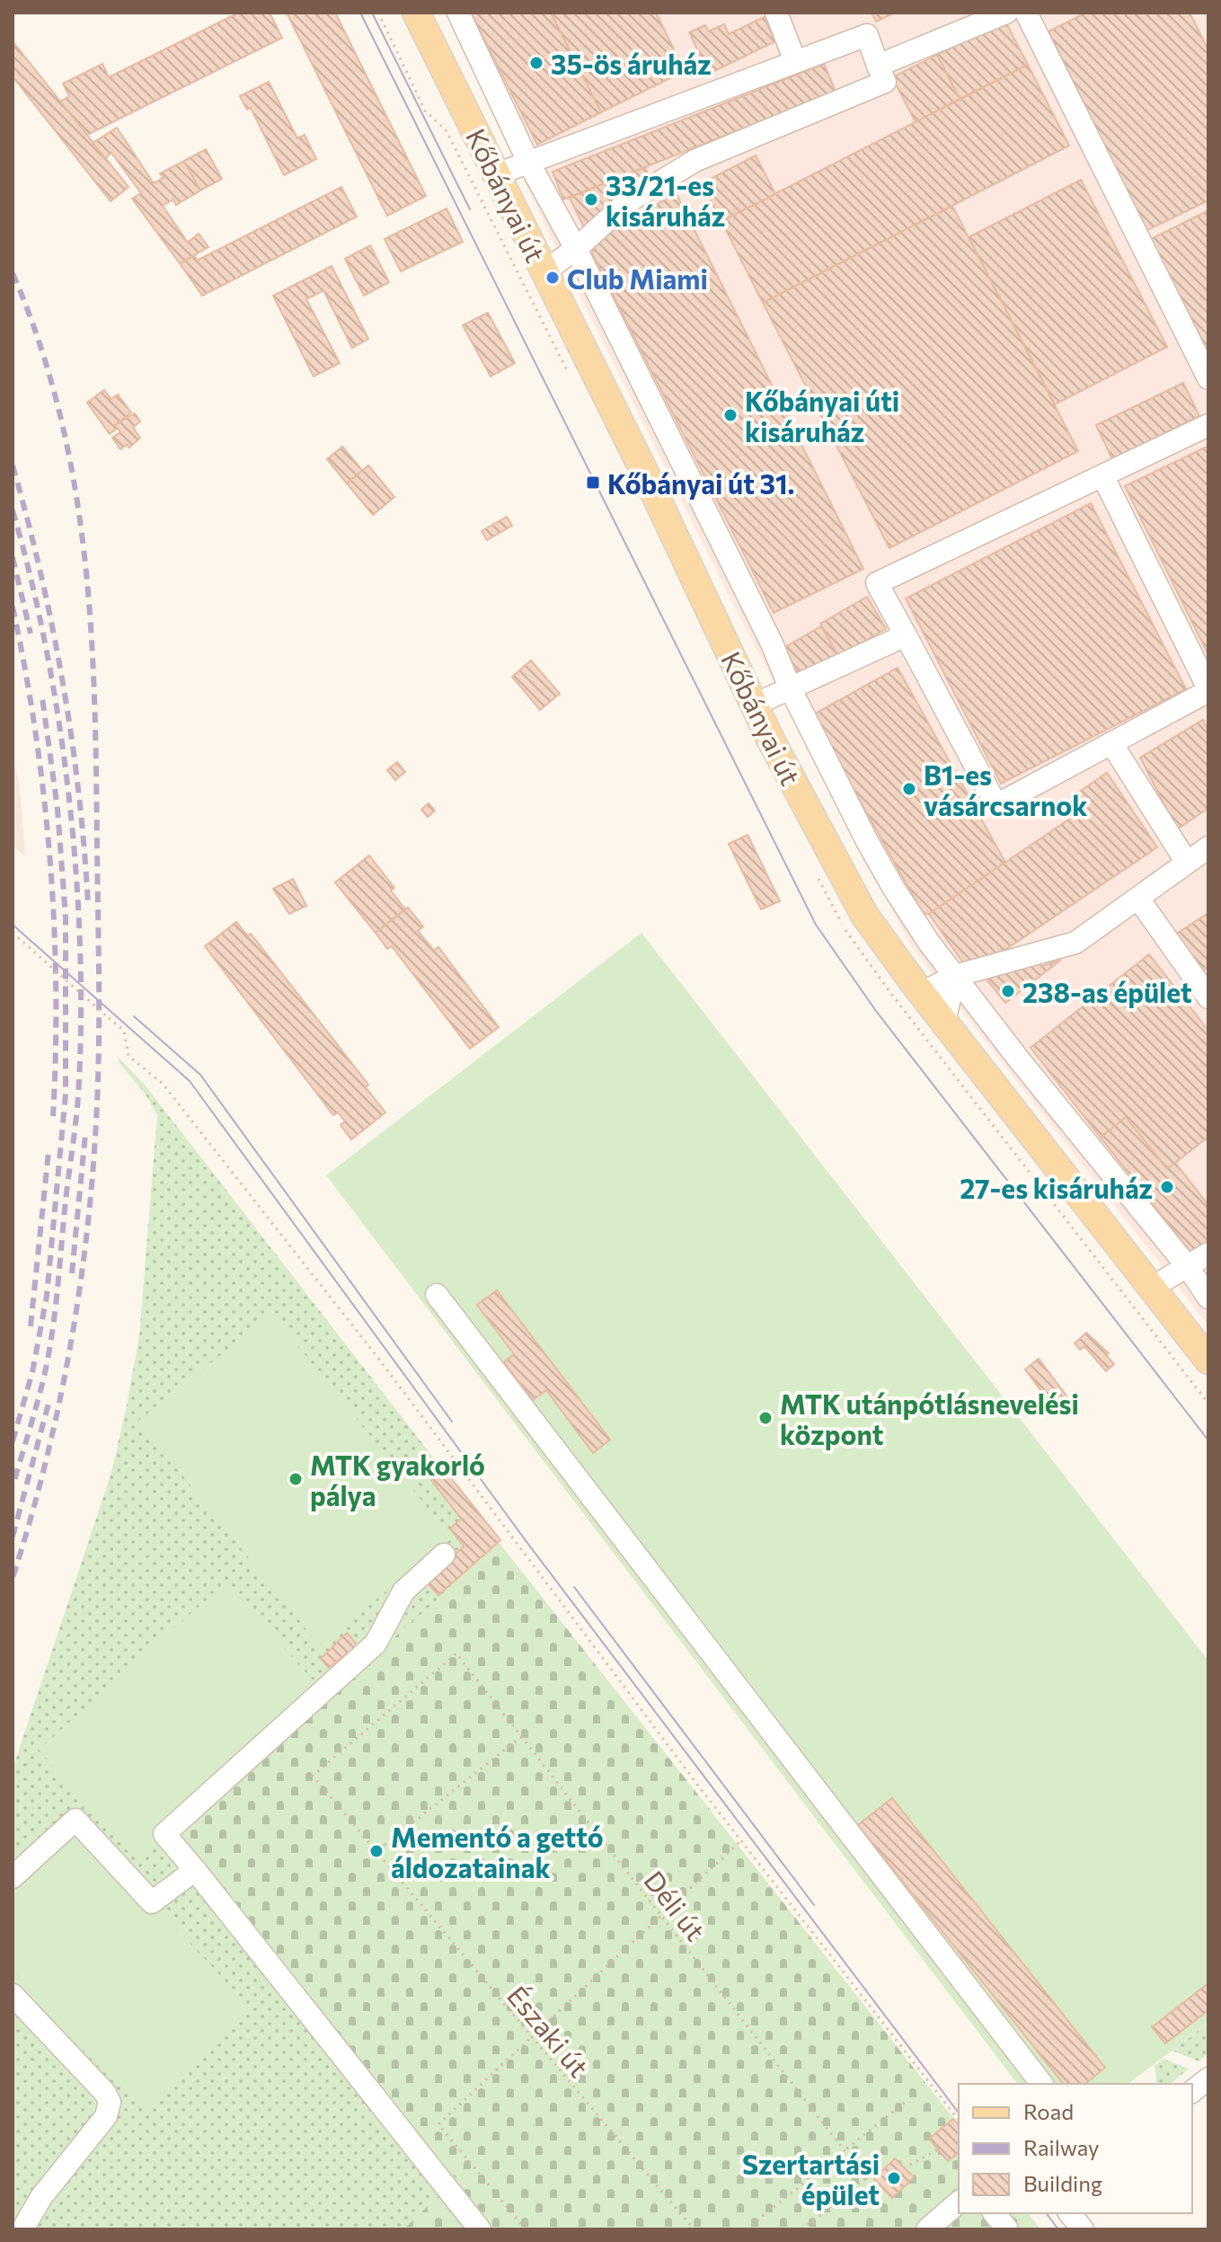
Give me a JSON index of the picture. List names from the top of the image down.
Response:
{
  "streets": {
    "main road": ["Kőbányai út"],
    "path": ["Déli út", "Északi út"]
  },
  "crossings": [
    ["Déli út", "Északi út"]
  ],
  "places": {
    "other": [
      "35-ös áruház",
      "33/21-es kisáruház",
      "Club Miami",
      "Kőbányai úti kisáruház",
      "B1-es vásárcsarnok",
      "238-as épület",
      "27-es kisáruház",
      "MTK utánpótlásnevelési központ",
      "MTK gyakorló pálya",
      "Mementó a gettó áldozatainak",
      "Szertartási épület"
    ],
    "transit": ["Kőbányai út 31."]
  },
  "legend": ["Road", "Railway", "Building"]
}
